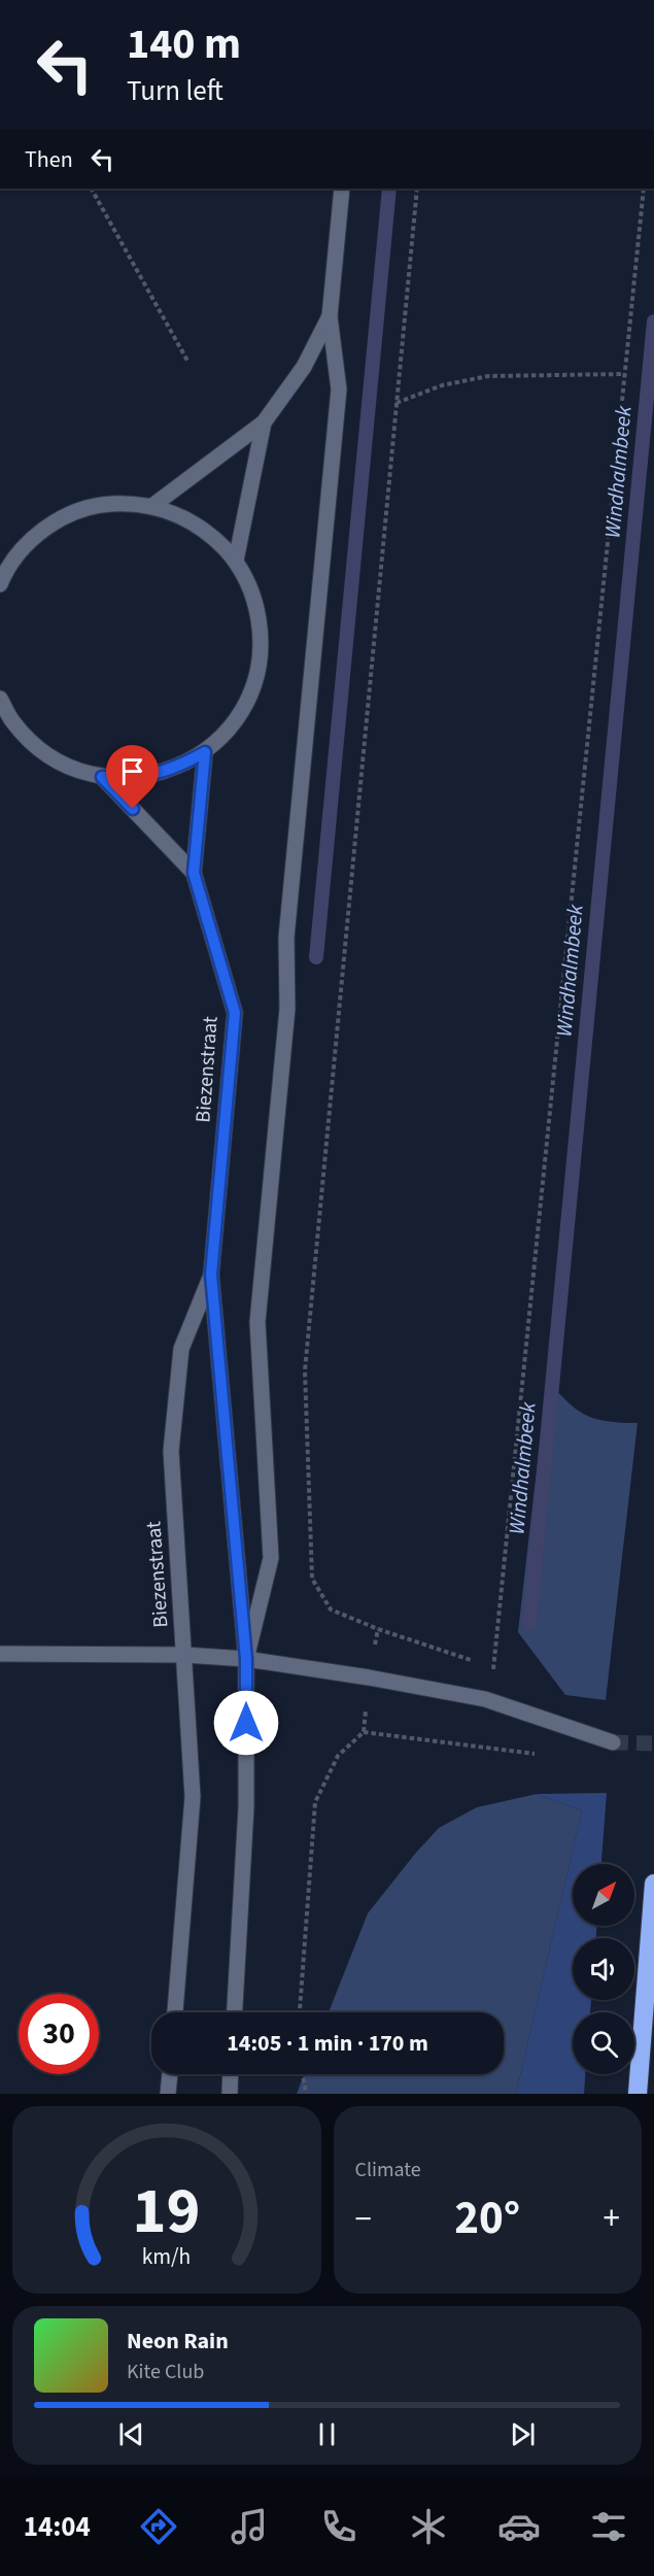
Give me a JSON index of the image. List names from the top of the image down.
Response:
{
  "streets": {
    "street": ["Biezenstraat"]
  },
  "water": ["Windhalmbeek"],
  "north": "top right",
  "page": {
    "turn": ["140 m", "Turn left"],
    "then": "Then",
    "limit": "30",
    "trip": "14:05 · 1 min · 170 m",
    "tile": "Climate",
    "heat": ["−", "20°", "+"],
    "song": ["Neon Rain", "Kite Club"],
    "tabs": "14:04",
    "gauge": ["19", "km/h"]
  }
}
